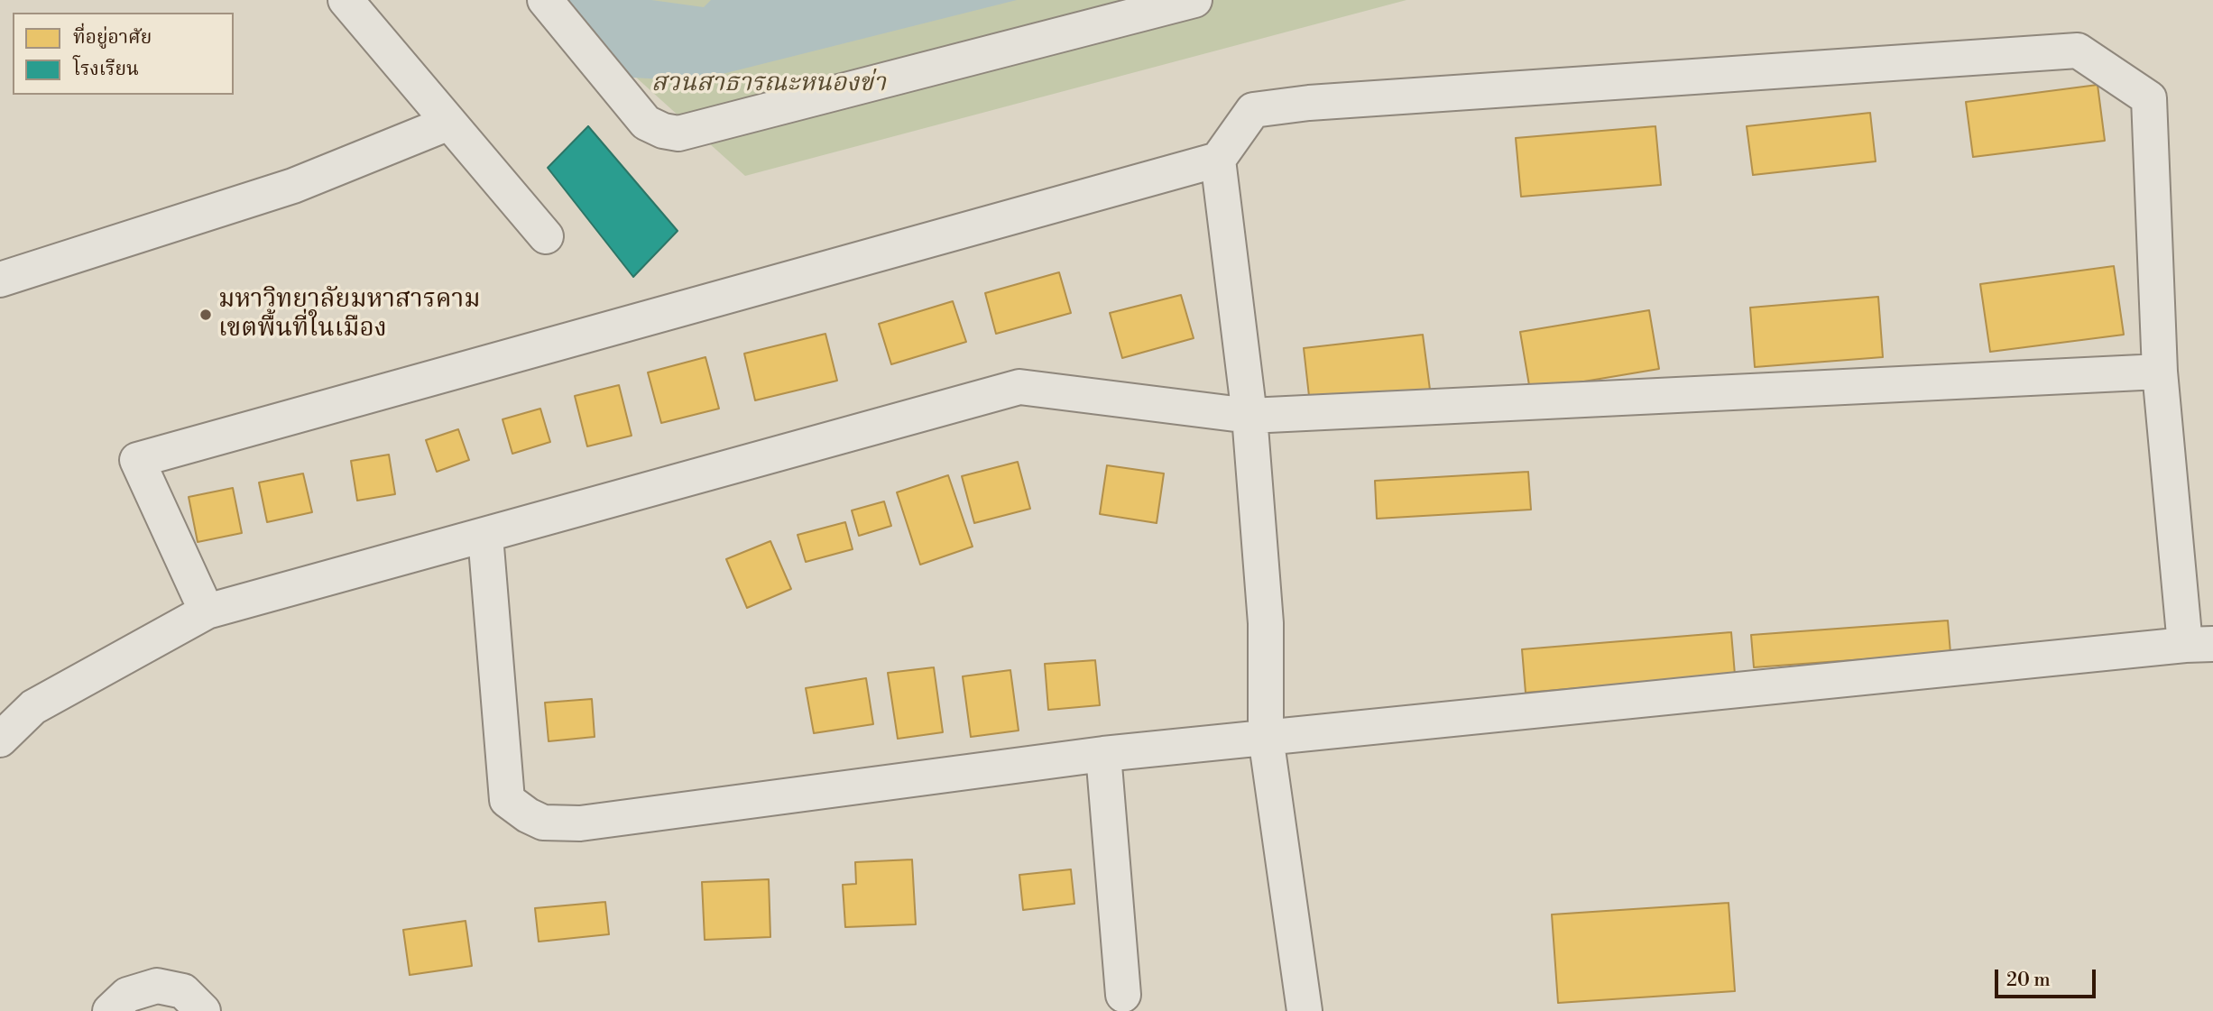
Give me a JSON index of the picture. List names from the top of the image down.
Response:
{
  "parks": ["สวนสาธารณะหนองข่า"],
  "places": ["มหาวิทยาลัยมหาสารคาม เขตพื้นที่ในเมือง"],
  "legend": ["ที่อยู่อาศัย", "โรงเรียน"],
  "scale_bar": "20 m"
}
